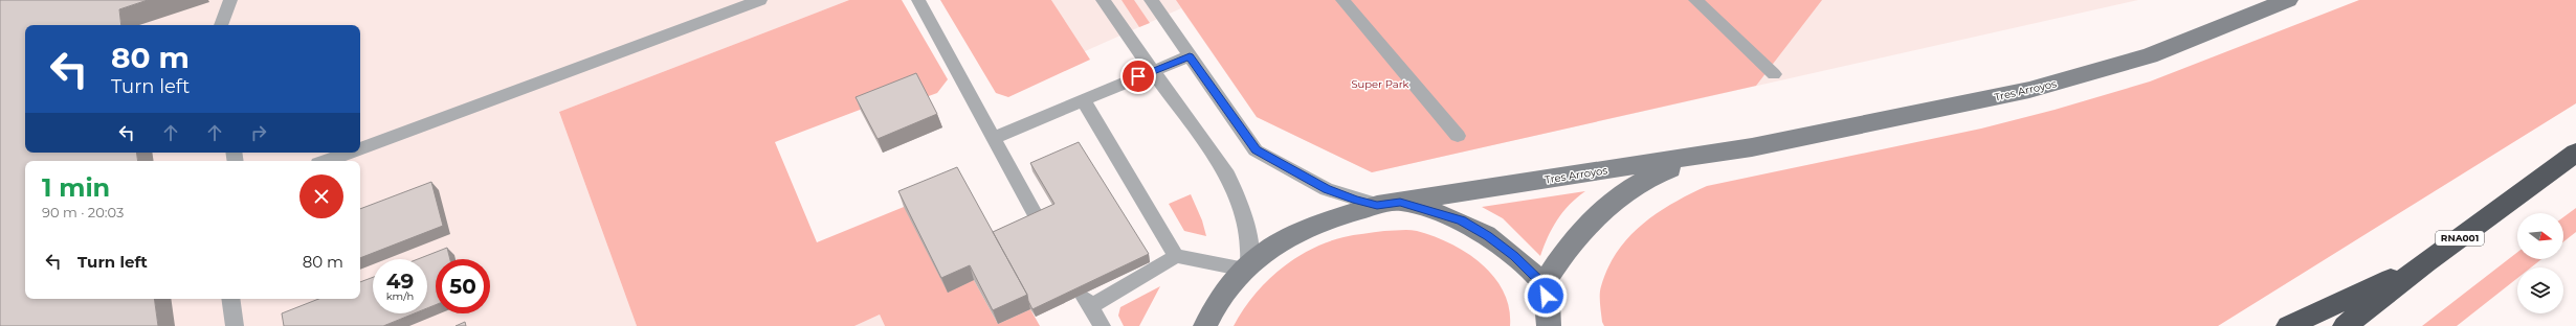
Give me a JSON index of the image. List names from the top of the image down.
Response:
{
  "streets": {
    "highway": ["RNA001"],
    "main road": ["Tres Arroyos"]
  },
  "parks": ["Super Park"],
  "north": "right",
  "page": {
    "turn": ["80 m", "Turn left"],
    "heading": ["1 min", "90 m · 20:03"],
    "list": [
      {
        "name": "Turn left",
        "value": "80 m"
      }
    ],
    "speed": "49 km/h",
    "limit": "50"
  }
}
